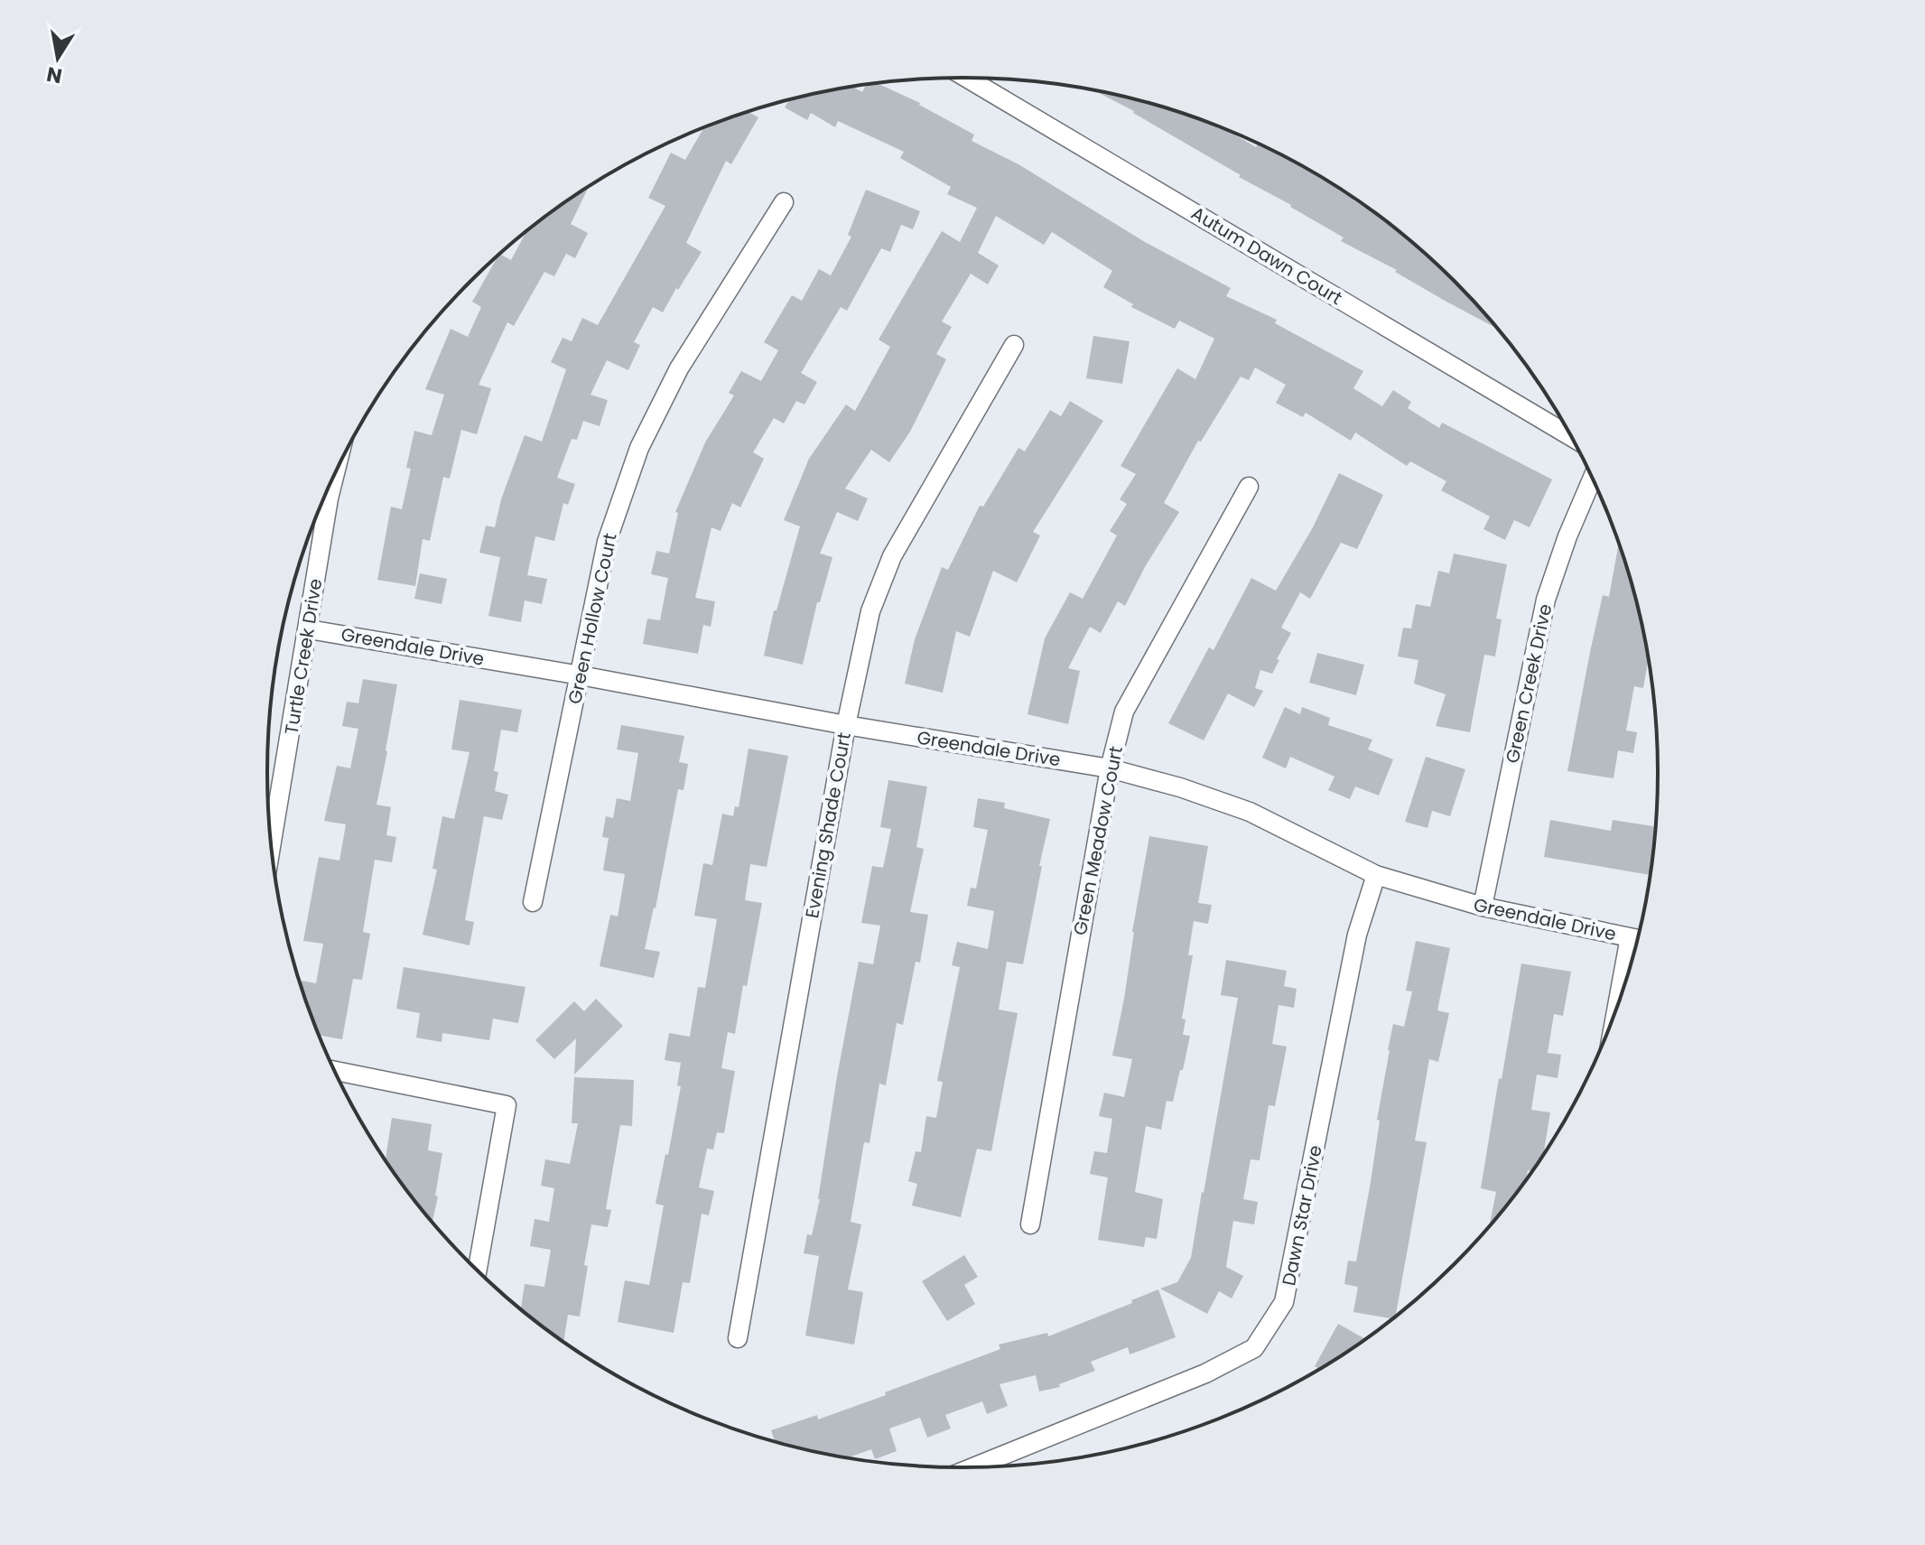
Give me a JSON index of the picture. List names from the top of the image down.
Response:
{
  "streets": {
    "street": [
      "Autum Dawn Court",
      "Green Hollow Court",
      "Greendale Drive",
      "Turtle Creek Drive",
      "Green Creek Drive",
      "Evening Shade Court",
      "Green Meadow Court",
      "Dawn Star Drive"
    ]
  },
  "crossings": [
    ["Green Hollow Court", "Greendale Drive"],
    ["Greendale Drive", "Turtle Creek Drive"],
    ["Greendale Drive", "Green Creek Drive"],
    ["Greendale Drive", "Evening Shade Court"],
    ["Greendale Drive", "Green Meadow Court"],
    ["Greendale Drive", "Dawn Star Drive"]
  ],
  "north": "bottom"
}
